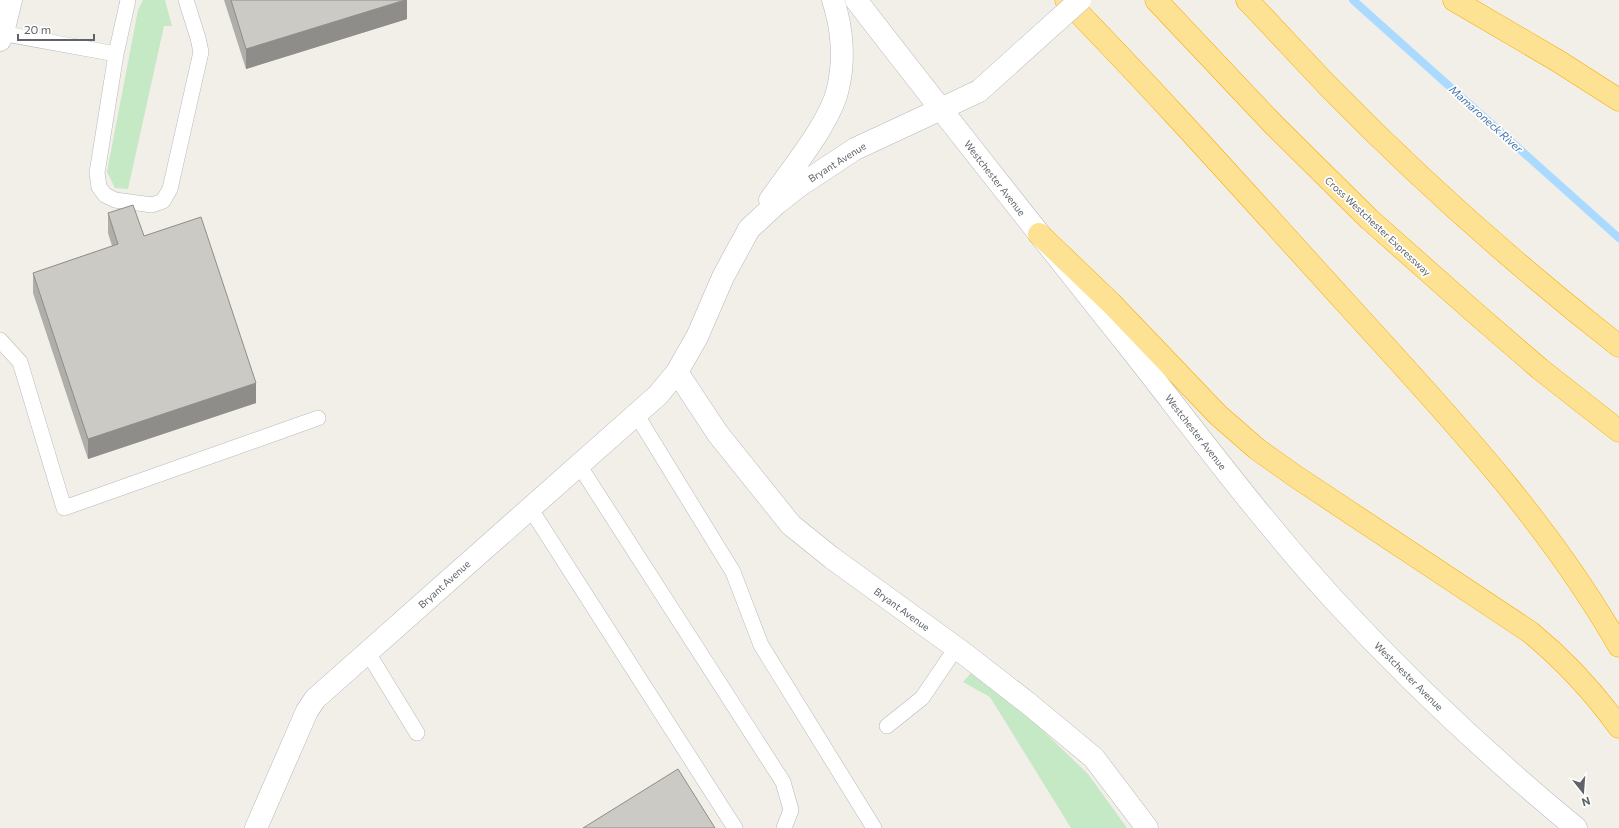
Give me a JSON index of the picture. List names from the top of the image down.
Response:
{
  "streets": {
    "highway": ["Cross Westchester Expressway"],
    "street": ["Bryant Avenue", "Westchester Avenue"]
  },
  "crossings": [
    ["Bryant Avenue", "Westchester Avenue"]
  ],
  "water": ["Mamaroneck River"],
  "scale_bar": "20 m",
  "north": "bottom"
}
